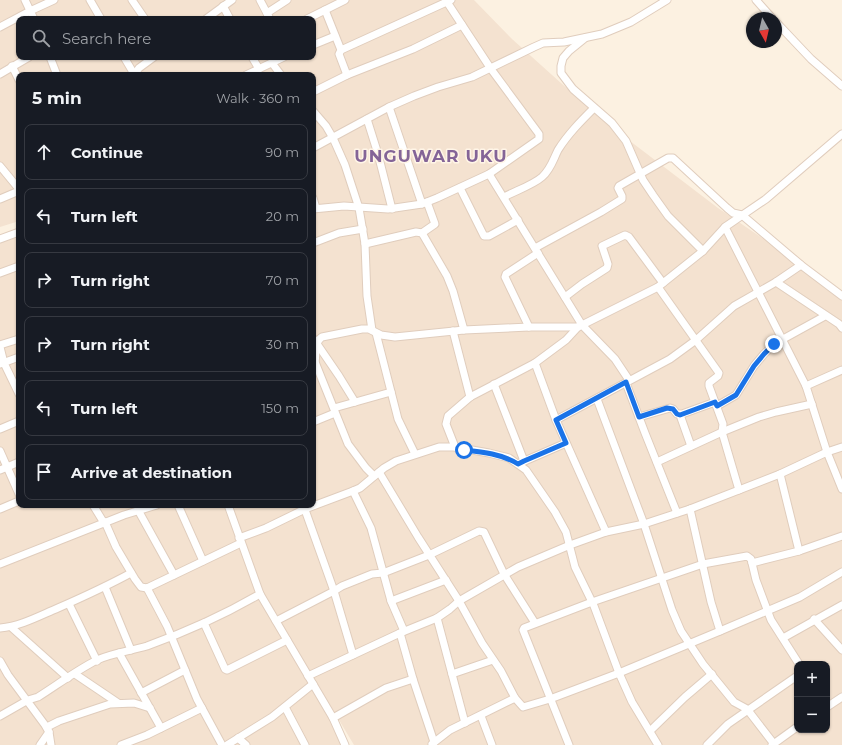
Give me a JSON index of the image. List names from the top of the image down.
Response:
{
  "districts": ["UNGUWAR UKU"],
  "north": "bottom",
  "page": {
    "search": "Search here",
    "heading": ["5 min", "Walk · 360 m"],
    "list": [
      ["Continue", "90 m"],
      ["Turn left", "20 m"],
      ["Turn right", "70 m"],
      ["Turn right", "30 m"],
      ["Turn left", "150 m"],
      "Arrive at destination"
    ],
    "map_buttons": ["+", "−"]
  }
}
